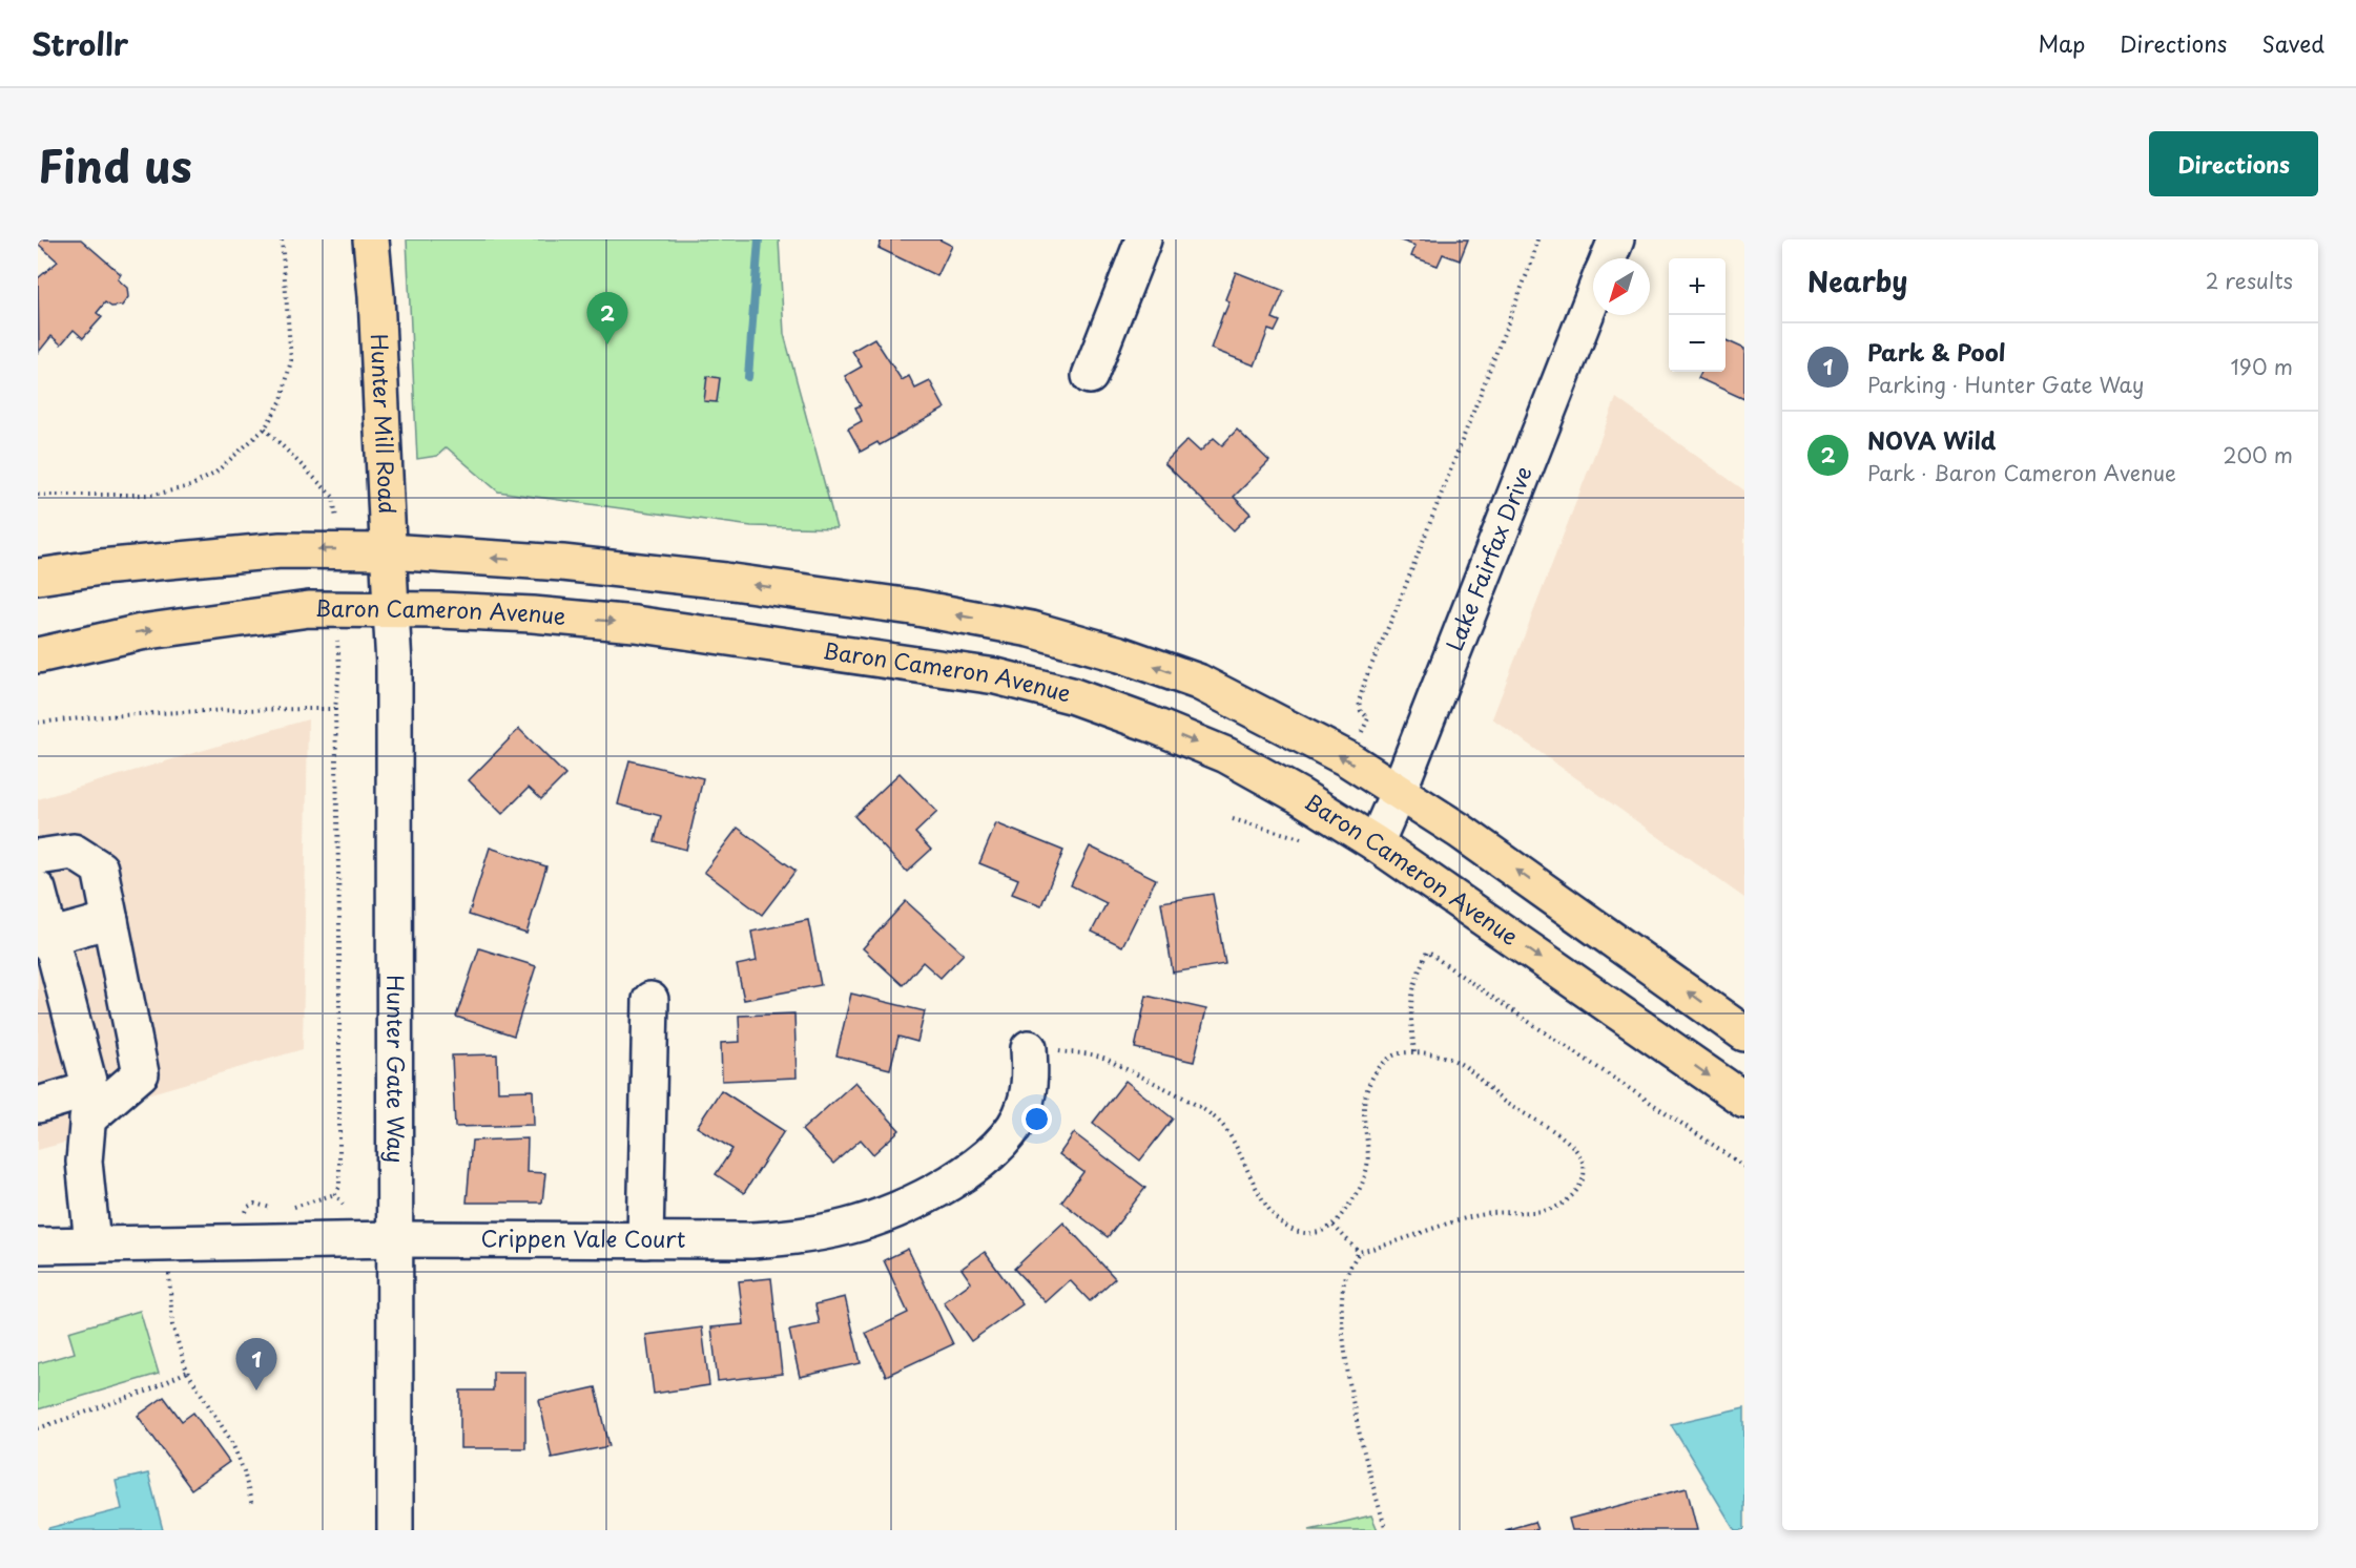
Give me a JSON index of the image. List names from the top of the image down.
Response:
{
  "streets": {
    "main road": ["Hunter Mill Road", "Baron Cameron Avenue"],
    "street": ["Lake Fairfax Drive", "Hunter Gate Way", "Crippen Vale Court"]
  },
  "crossings": [
    ["Hunter Mill Road", "Baron Cameron Avenue"],
    ["Hunter Mill Road", "Hunter Gate Way"],
    ["Lake Fairfax Drive", "Baron Cameron Avenue"],
    ["Baron Cameron Avenue", "Hunter Gate Way"],
    ["Hunter Gate Way", "Crippen Vale Court"]
  ],
  "north": "bottom left",
  "page": {
    "header": "Strollr",
    "nav": ["Map", "Directions", "Saved"],
    "title": "Find us",
    "buttons": "Directions",
    "heading": ["Nearby", "2 results"],
    "map_buttons": ["+", "−"],
    "pins": ["2", "1"],
    "list": [
      {
        "mark": "1",
        "name": "Park & Pool",
        "note": "Parking · Hunter Gate Way",
        "value": "190 m"
      },
      {
        "mark": "2",
        "name": "NOVA Wild",
        "note": "Park · Baron Cameron Avenue",
        "value": "200 m"
      }
    ]
  }
}
